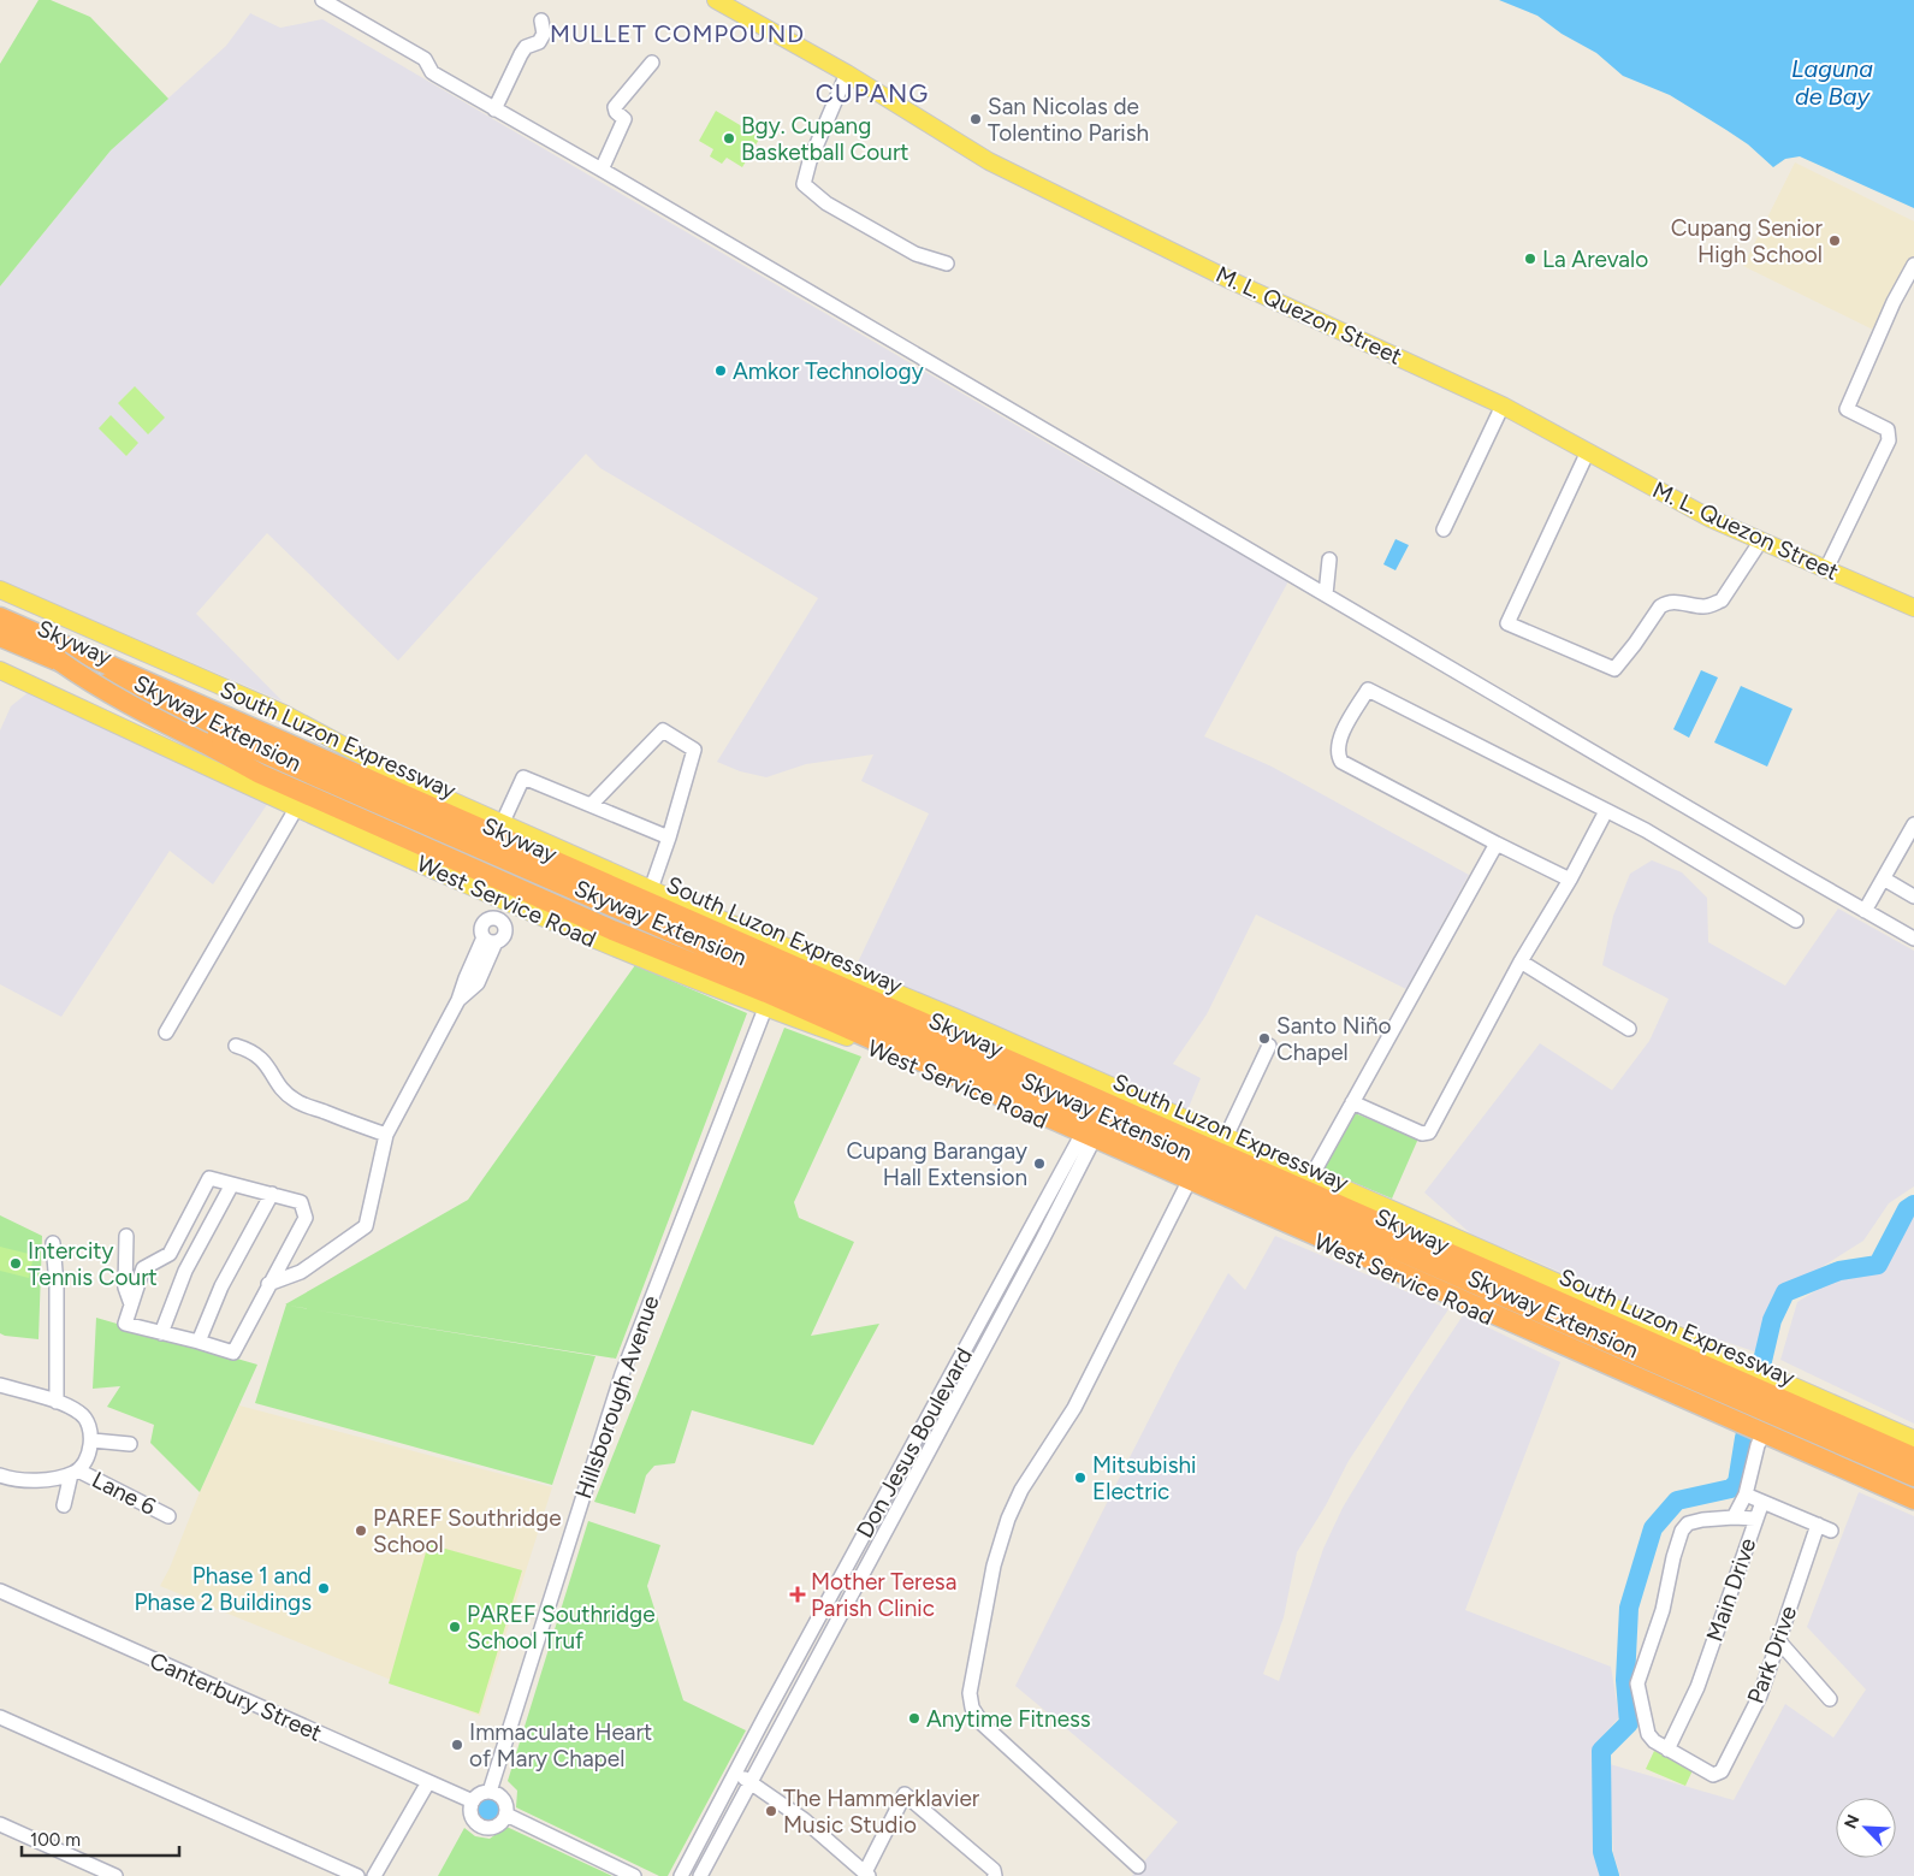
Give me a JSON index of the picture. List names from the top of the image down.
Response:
{
  "streets": {
    "highway": ["Skyway", "Skyway Extension", "South Luzon Expressway"],
    "main road": ["M. L. Quezon Street", "West Service Road"],
    "street": [
      "Hillsborough Avenue",
      "Don Jesus Boulevard",
      "Lane 6",
      "Main Drive",
      "Park Drive",
      "Canterbury Street"
    ]
  },
  "crossings": [
    ["Skyway", "Skyway Extension"],
    ["Skyway Extension", "West Service Road"],
    ["South Luzon Expressway", "West Service Road"],
    ["West Service Road", "Hillsborough Avenue"],
    ["West Service Road", "Don Jesus Boulevard"],
    ["Hillsborough Avenue", "Canterbury Street"],
    ["Main Drive", "Park Drive"]
  ],
  "districts": ["MULLET COMPOUND", "CUPANG"],
  "water": ["Laguna de Bay"],
  "places": {
    "other": [
      "San Nicolas de Tolentino Parish",
      "Bgy. Cupang Basketball Court",
      "Cupang Senior High School",
      "La Arevalo",
      "Amkor Technology",
      "Santo Niño Chapel",
      "Cupang Barangay Hall Extension",
      "Intercity Tennis Court",
      "Mitsubishi Electric",
      "PAREF Southridge School",
      "Phase 1 and Phase 2 Buildings",
      "PAREF Southridge School Truf",
      "Anytime Fitness",
      "Immaculate Heart of Mary Chapel",
      "The Hammerklavier Music Studio"
    ],
    "health": ["Mother Teresa Parish Clinic"]
  },
  "scale_bar": "100 m",
  "north": "top left"
}
